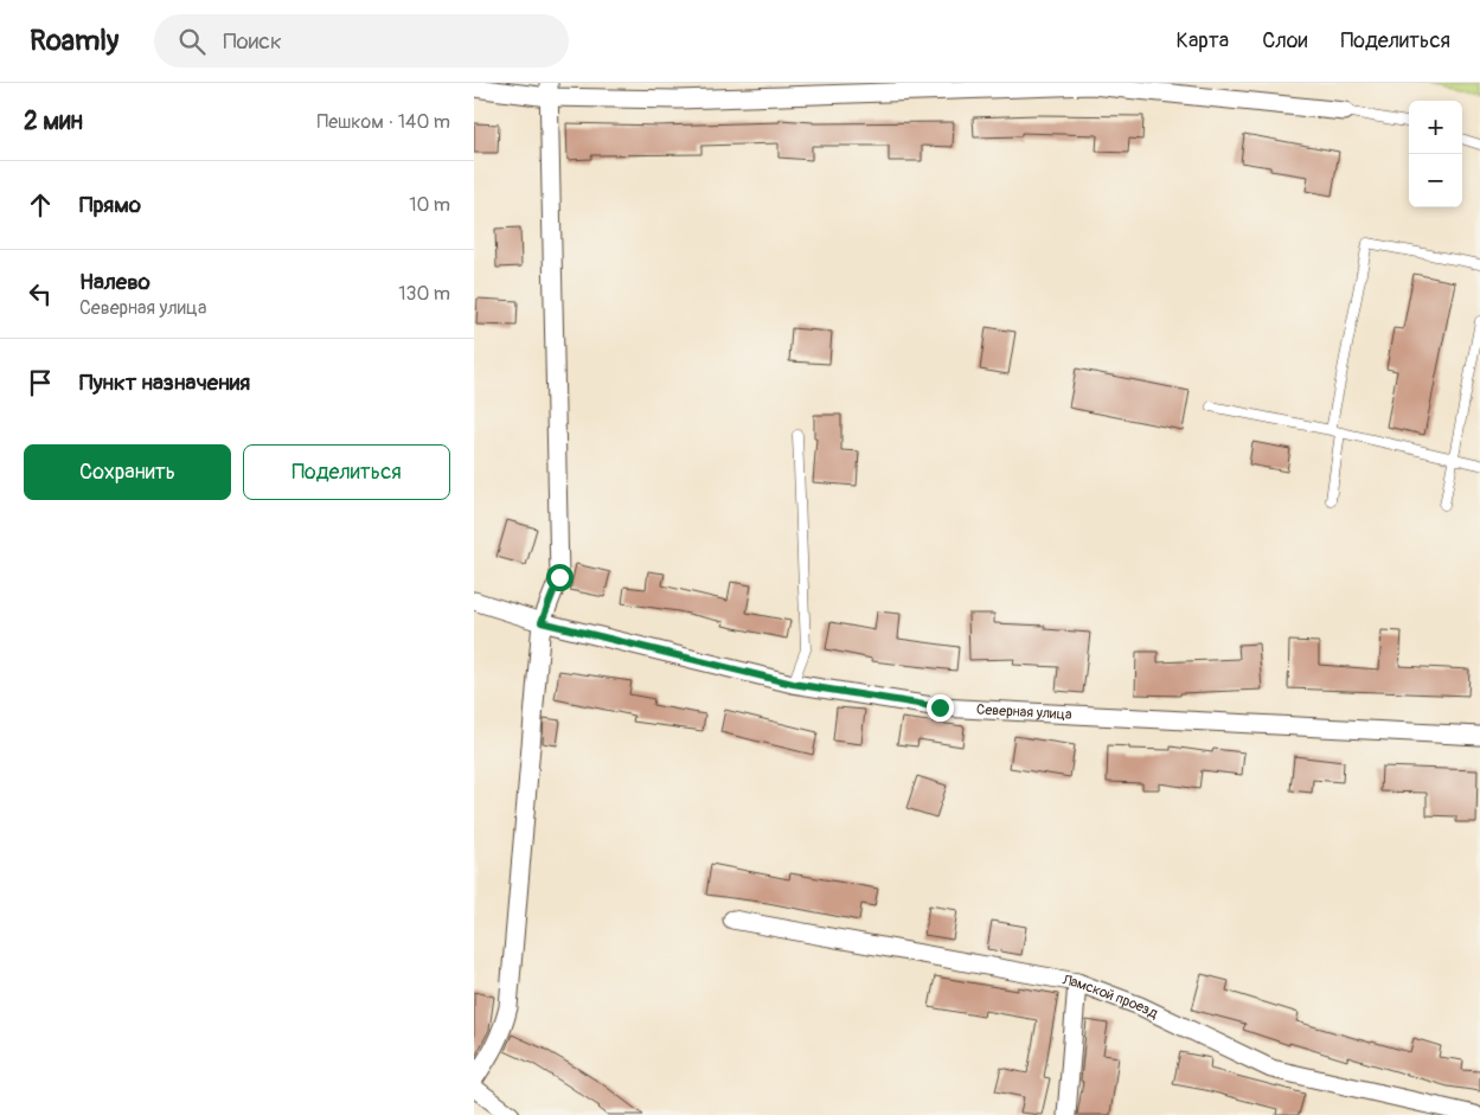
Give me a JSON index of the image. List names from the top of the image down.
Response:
{
  "streets": {
    "street": ["Северная улица", "Ламской проезд"]
  },
  "page": {
    "header": "Roamly",
    "search": "Поиск",
    "nav": ["Карта", "Слои", "Поделиться"],
    "heading": ["2 мин", "Пешком · 140 m"],
    "map_buttons": ["+", "−"],
    "list": [
      ["Прямо", "10 m"],
      ["Налево", "Северная улица", "130 m"],
      "Пункт назначения"
    ],
    "buttons": ["Сохранить", "Поделиться"]
  }
}
